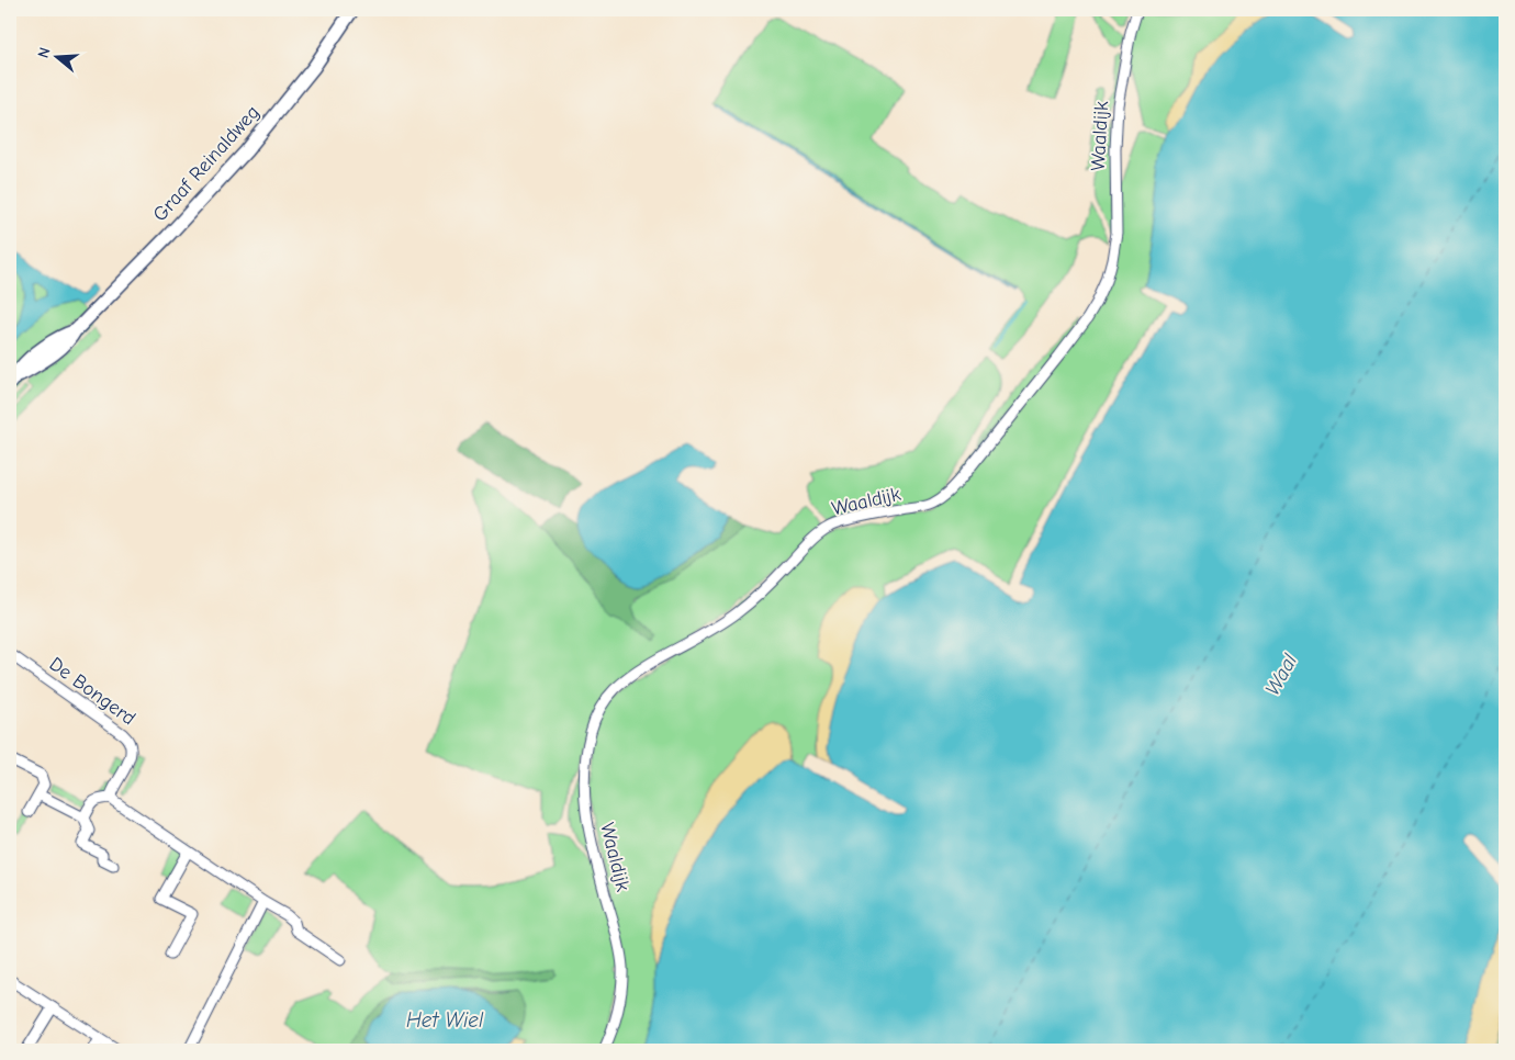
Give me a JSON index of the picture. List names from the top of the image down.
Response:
{
  "streets": {
    "main road": ["Graaf Reinaldweg"],
    "street": ["Waaldijk", "De Bongerd"]
  },
  "water": ["Waal", "Het Wiel"],
  "north": "left"
}
